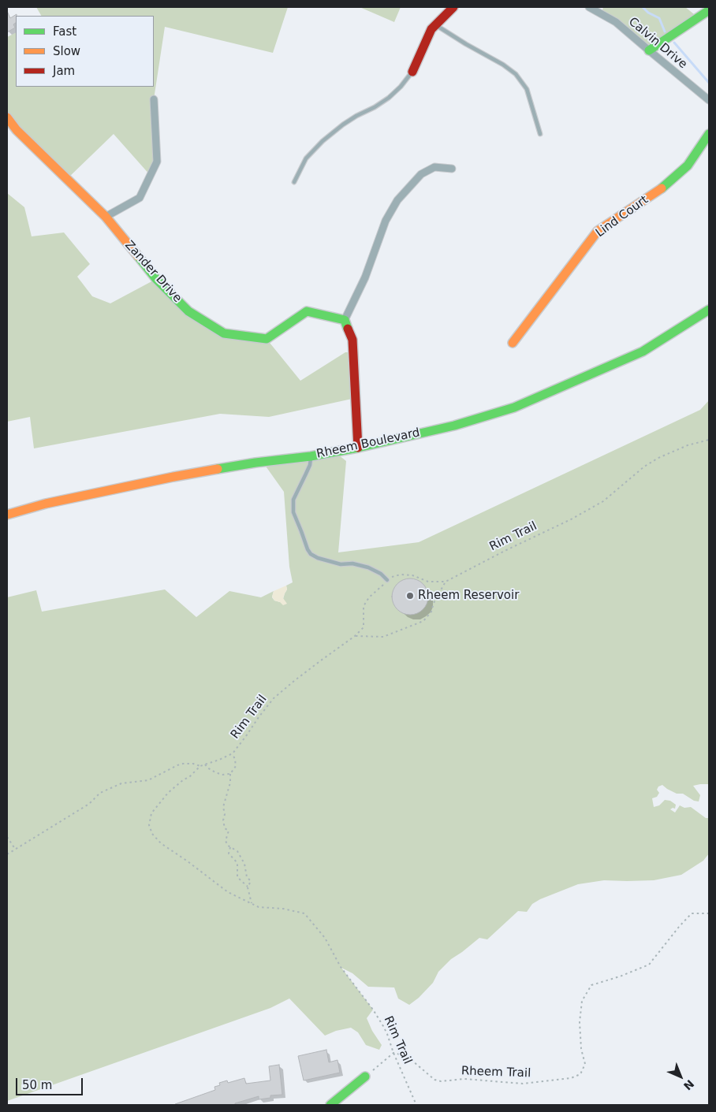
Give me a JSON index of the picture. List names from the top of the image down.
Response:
{
  "streets": {
    "street": [
      "Calvin Drive",
      "Lind Court",
      "Zander Drive",
      "Rheem Boulevard"
    ],
    "path": ["Rim Trail", "Rheem Trail"]
  },
  "crossings": [
    ["Rim Trail", "Rheem Trail"]
  ],
  "places": ["Rheem Reservoir"],
  "legend": ["Fast", "Slow", "Jam"],
  "scale_bar": "50 m",
  "north": "bottom right"
}
